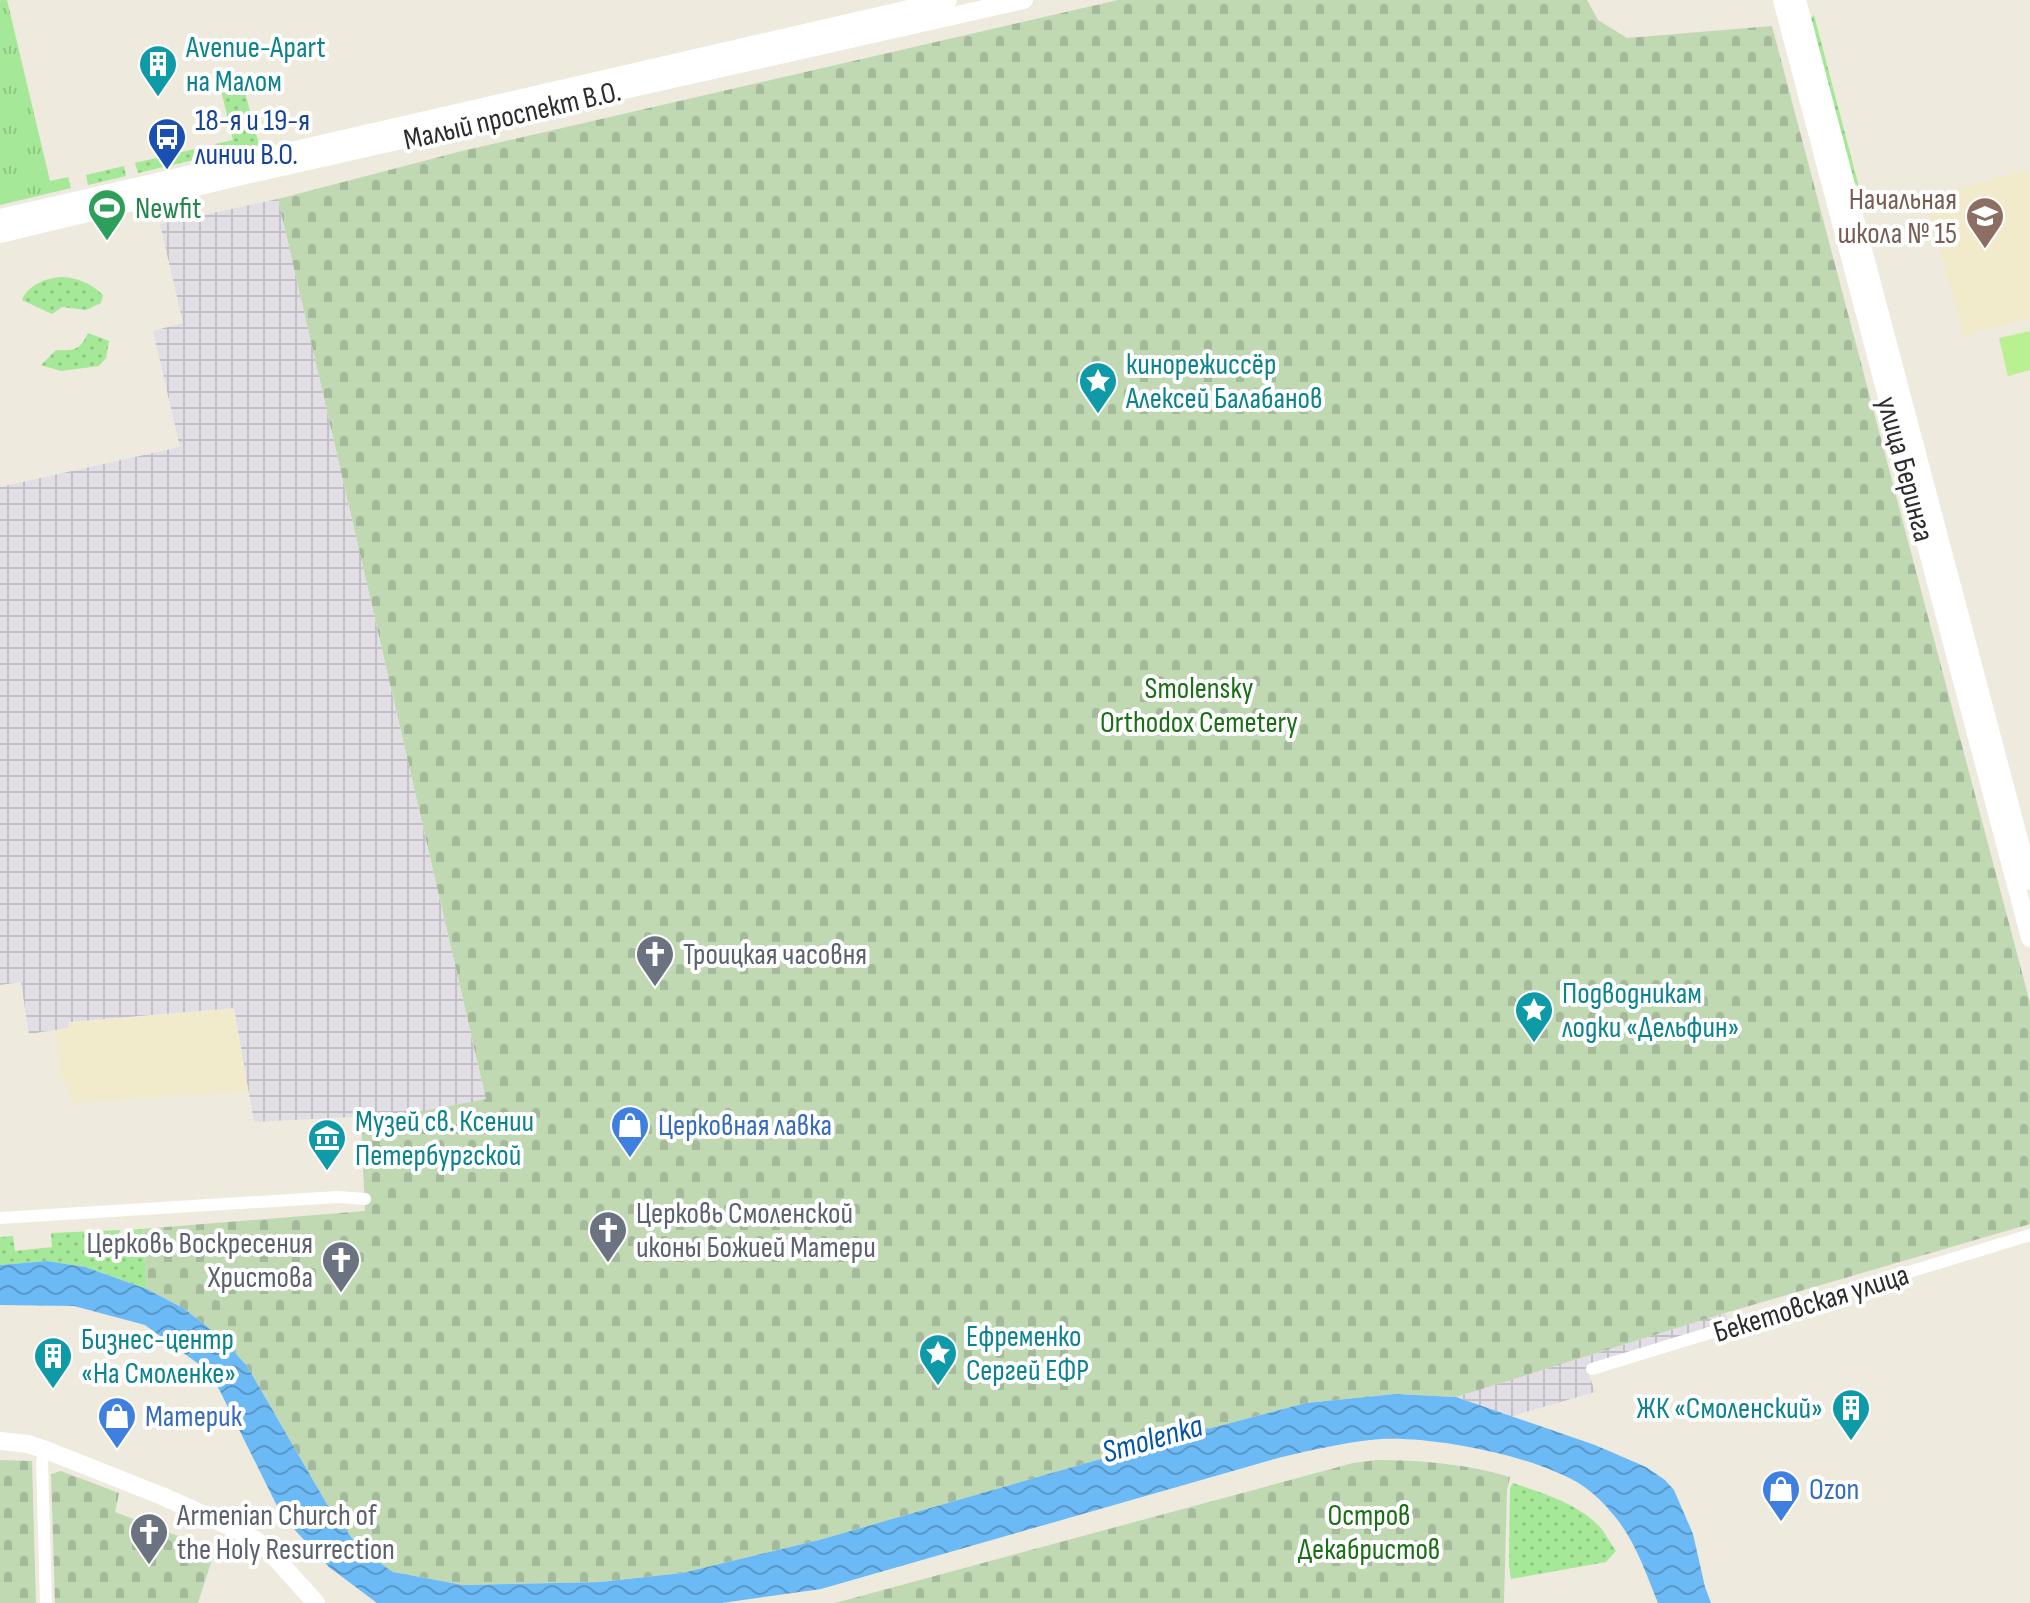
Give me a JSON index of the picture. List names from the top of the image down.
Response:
{
  "streets": {
    "main road": ["Малый проспект В.О.", "улица Беринга"],
    "street": ["Бекетовская улица"]
  },
  "water": ["Smolenka"],
  "parks": ["Smolensky Orthodox Cemetery", "Остров Декабристов"],
  "places": {
    "building": ["Аvenue-Apart на Малом", "Бизнес-центр «На Смоленке»", "ЖК «Смоленский»"],
    "bus stop": ["18-я и 19-я линии В.О."],
    "sports": ["Newfit"],
    "school or university": ["Начальная школа № 15"],
    "place": ["кинорежиссёр Алексей Балабанов", "Подводникам лодки «Дельфин»", "Ефременко Сергей ЕФР"],
    "church": [
      "Троицкая часовня",
      "Церковь Смоленской иконы Божией Матери",
      "Церковь Воскресения Христова",
      "Armenian Church of the Holy Resurrection"
    ],
    "shop": ["Церковная лавка", "Материк", "Ozon"],
    "museum": ["Музей св. Ксении Петербургской"]
  }
}
